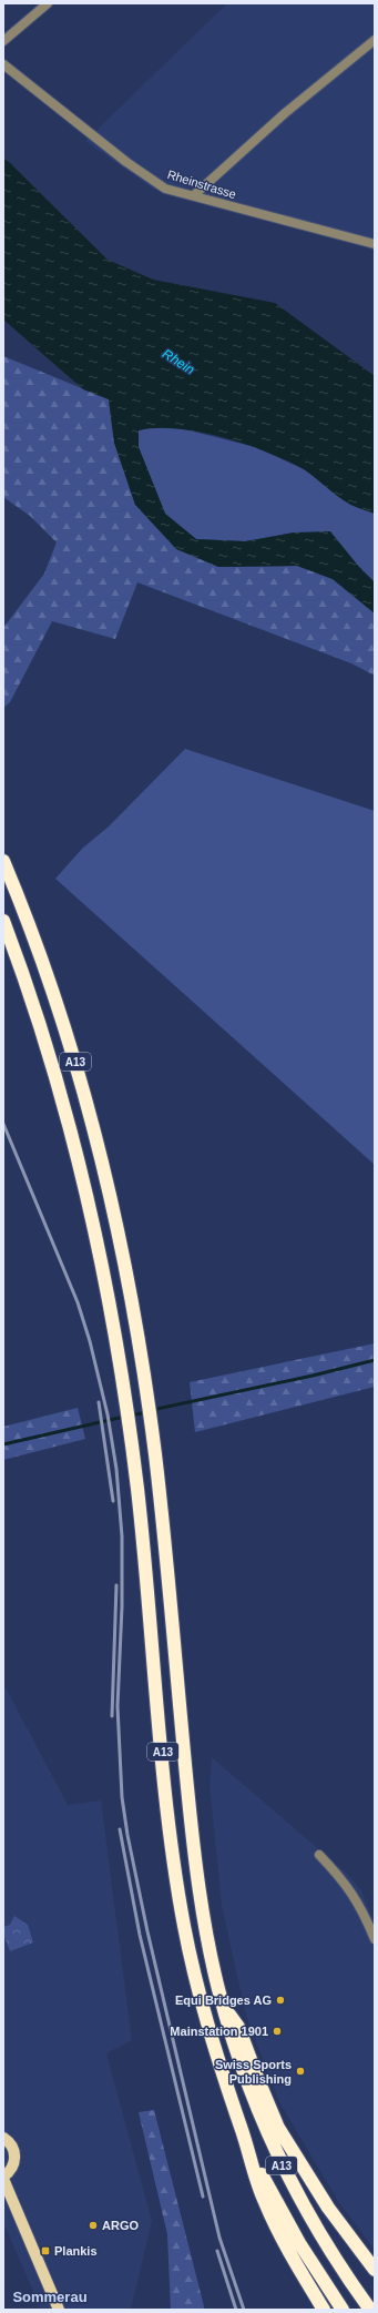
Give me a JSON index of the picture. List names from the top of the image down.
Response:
{
  "streets": {
    "highway": ["A13"],
    "street": ["Rheinstrasse"]
  },
  "districts": ["Sommerau"],
  "water": ["Rhein"],
  "places": {
    "other": [
      "Equi Bridges AG",
      "Mainstation 1901",
      "Swiss Sports Publishing",
      "ARGO"
    ],
    "transit": ["Plankis"]
  }
}
